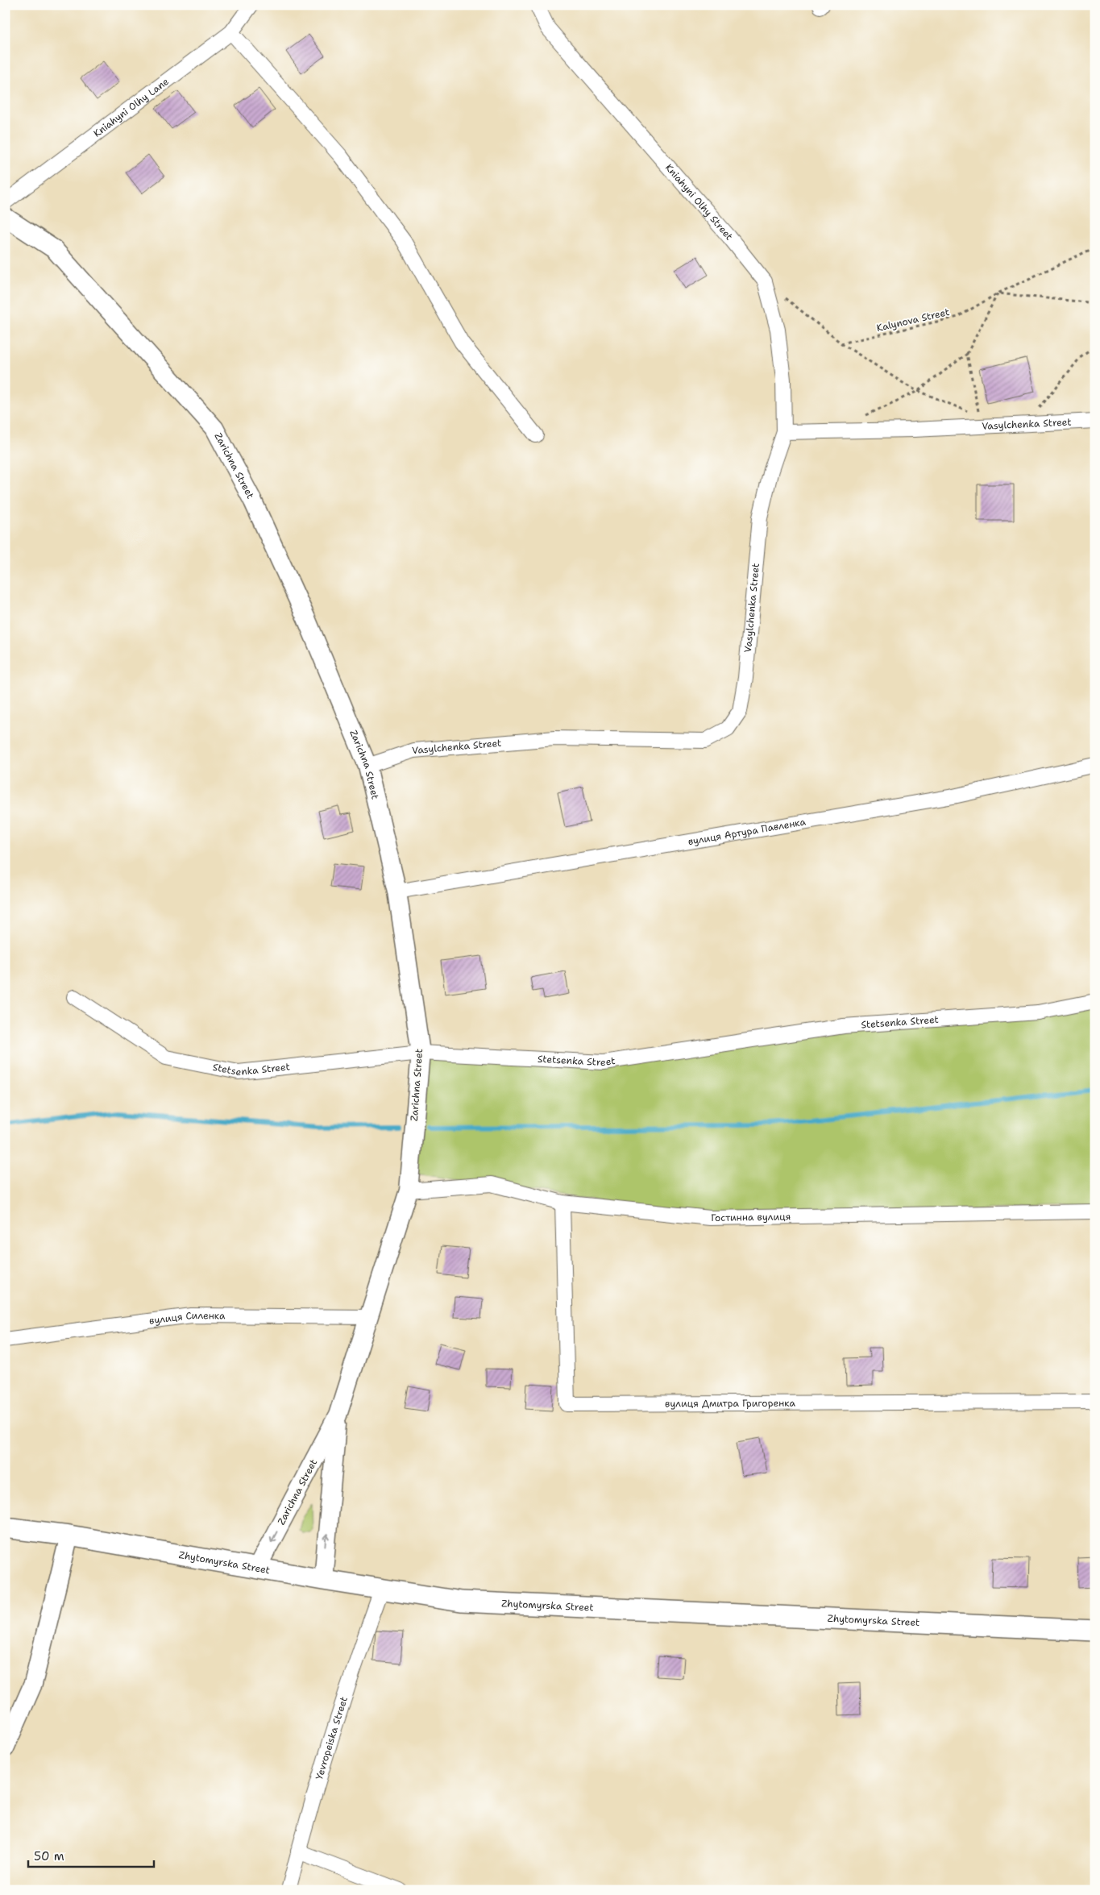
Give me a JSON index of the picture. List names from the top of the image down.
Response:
{
  "streets": {
    "main road": ["Zhytomyrska Street"],
    "street": [
      "Kniahyni Olhy Lane",
      "Kniahyni Olhy Street",
      "Vasylchenka Street",
      "Zarichna Street",
      "вулиця Артура Павленка",
      "Stetsenka Street",
      "Гостинна вулиця",
      "вулиця Силенка",
      "вулиця Дмитра Григоренка",
      "Yevropeiska Street"
    ],
    "path": ["Kalynova Street"]
  },
  "crossings": [
    ["Kniahyni Olhy Street", "Vasylchenka Street"],
    ["Vasylchenka Street", "Zarichna Street"],
    ["Zarichna Street", "вулиця Артура Павленка"],
    ["Zarichna Street", "Stetsenka Street"],
    ["Zarichna Street", "Гостинна вулиця"],
    ["Zarichna Street", "вулиця Силенка"],
    ["Zarichna Street", "Zhytomyrska Street"],
    ["Гостинна вулиця", "вулиця Дмитра Григоренка"],
    ["Zhytomyrska Street", "Yevropeiska Street"]
  ],
  "scale_bar": "50 m"
}
